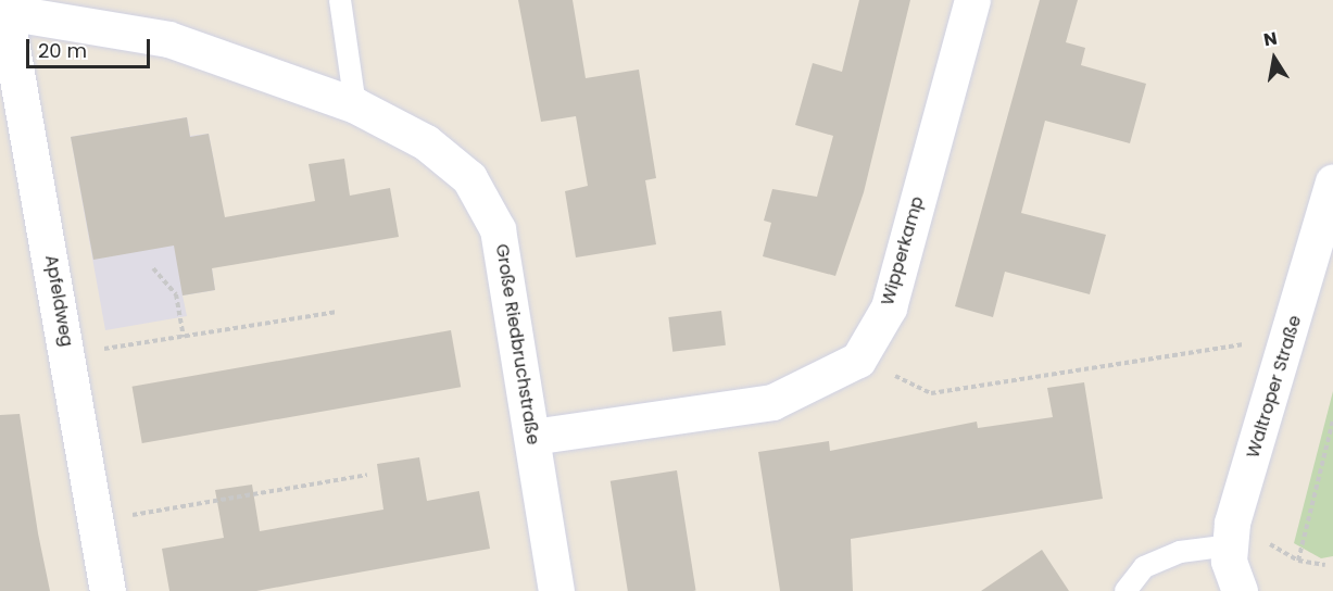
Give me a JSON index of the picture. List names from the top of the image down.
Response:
{
  "streets": {
    "street": [
      "Wipperkamp",
      "Apfeldweg",
      "Große Riedbruchstraße",
      "Waltroper Straße"
    ]
  },
  "crossings": [
    ["Apfeldweg", "Große Riedbruchstraße"]
  ],
  "scale_bar": "20 m",
  "north": "top"
}
